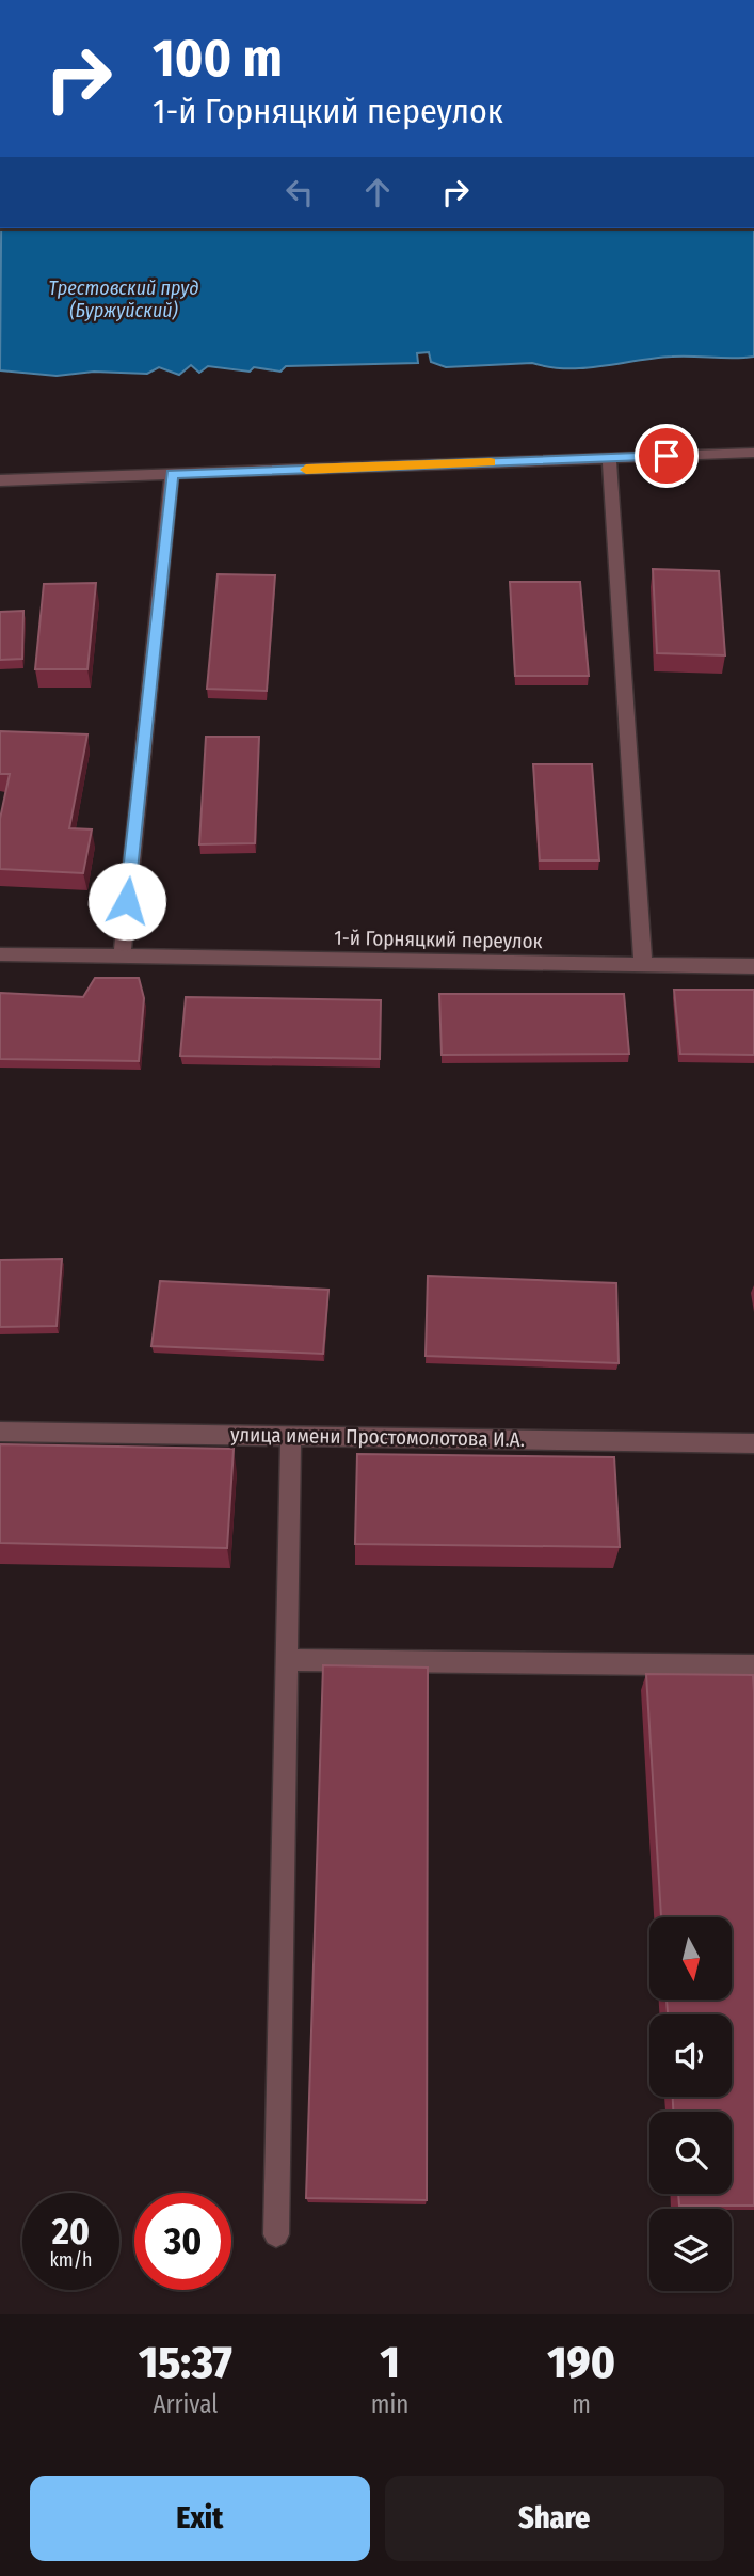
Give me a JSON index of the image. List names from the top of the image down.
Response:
{
  "streets": {
    "street": ["1-й Горняцкий переулок", "улица имени Простомолотова И.А."]
  },
  "water": ["Трестовский пруд (Буржуйский)"],
  "north": "bottom",
  "page": {
    "turn": ["100 m", "1-й Горняцкий переулок"],
    "speed": "20 km/h",
    "limit": "30",
    "eta": [
      "15:37",
      "Arrival",
      "1",
      "min",
      "190",
      "m"
    ],
    "buttons": ["Exit", "Share"]
  }
}
